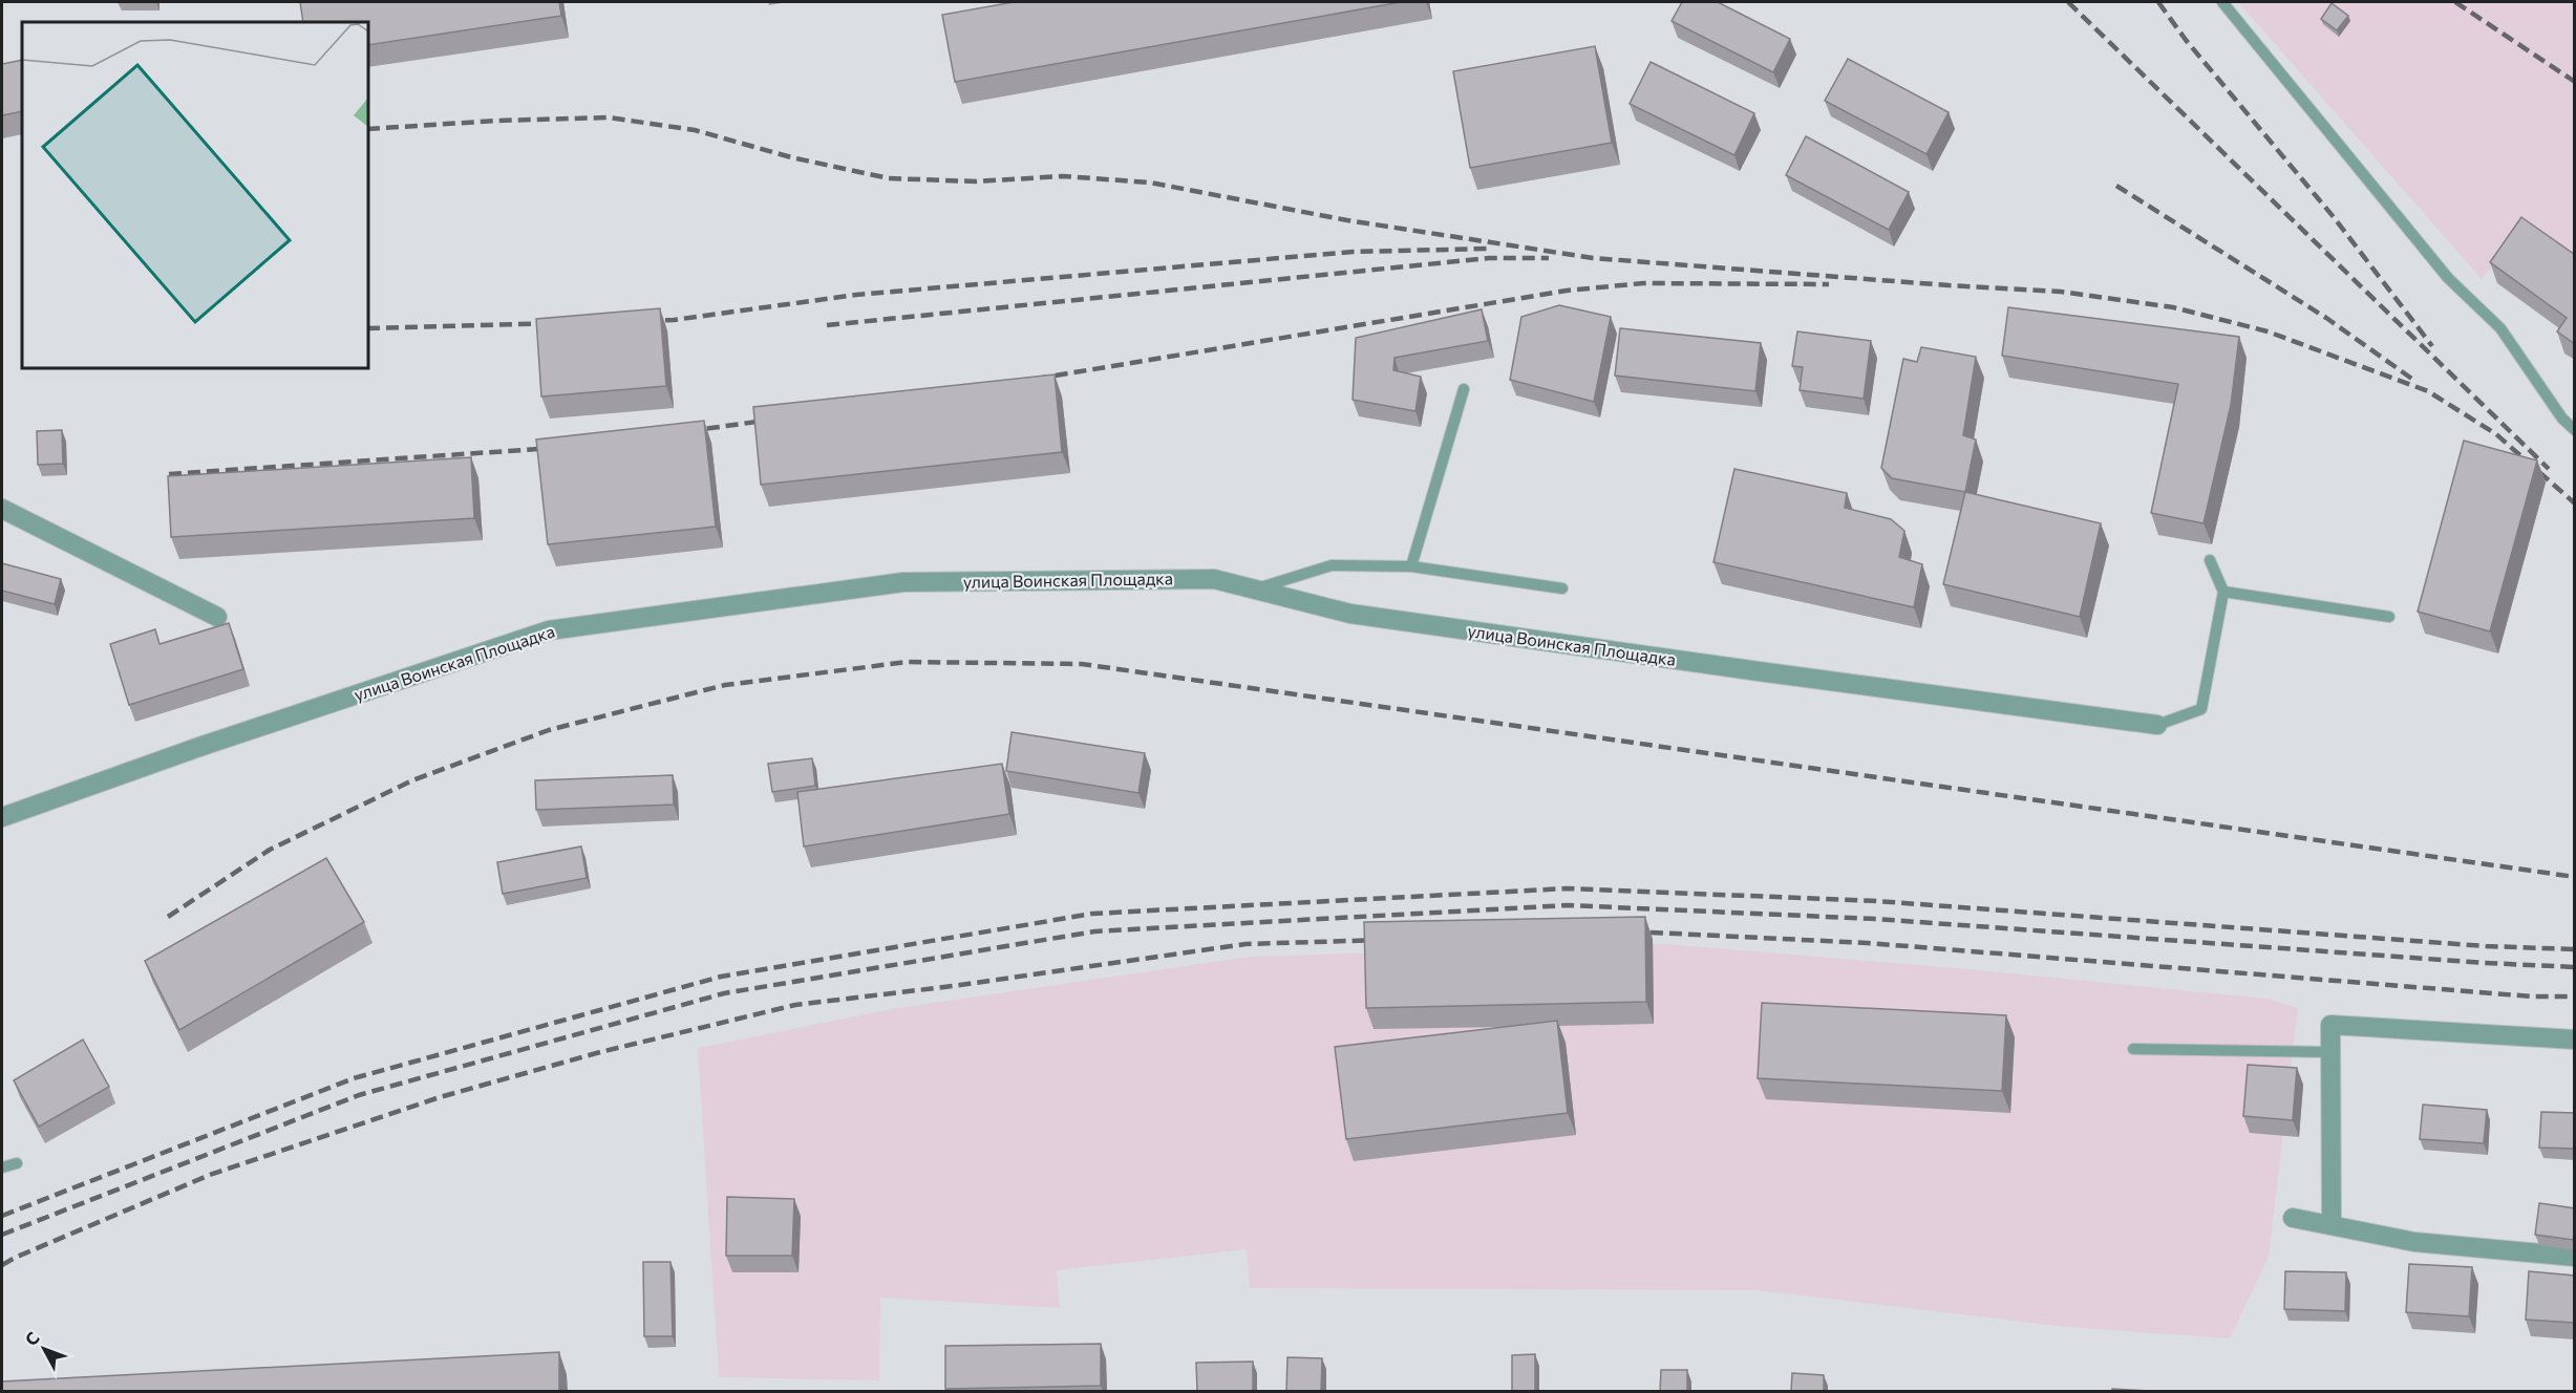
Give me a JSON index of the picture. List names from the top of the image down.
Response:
{
  "streets": {
    "street": ["улица Воинская Площадка"]
  },
  "north": "top left"
}
